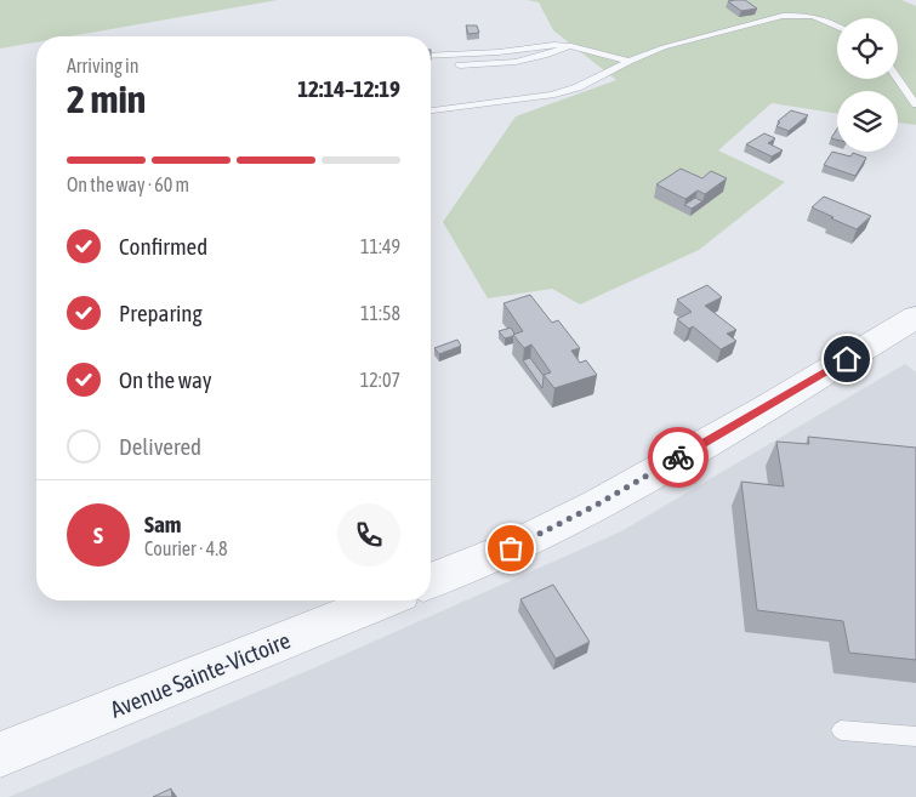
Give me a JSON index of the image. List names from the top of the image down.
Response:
{
  "streets": {
    "street": ["Avenue Sainte-Victoire"]
  },
  "page": {
    "heading": ["2 min", "Arriving in", "12:14–12:19"],
    "panel": ["Sam", "Courier · 4.8"],
    "bar": "On the way · 60 m",
    "list": [
      ["Confirmed", "11:49"],
      ["Preparing", "11:58"],
      ["On the way", "12:07"],
      "Delivered"
    ],
    "round": "S"
  }
}
